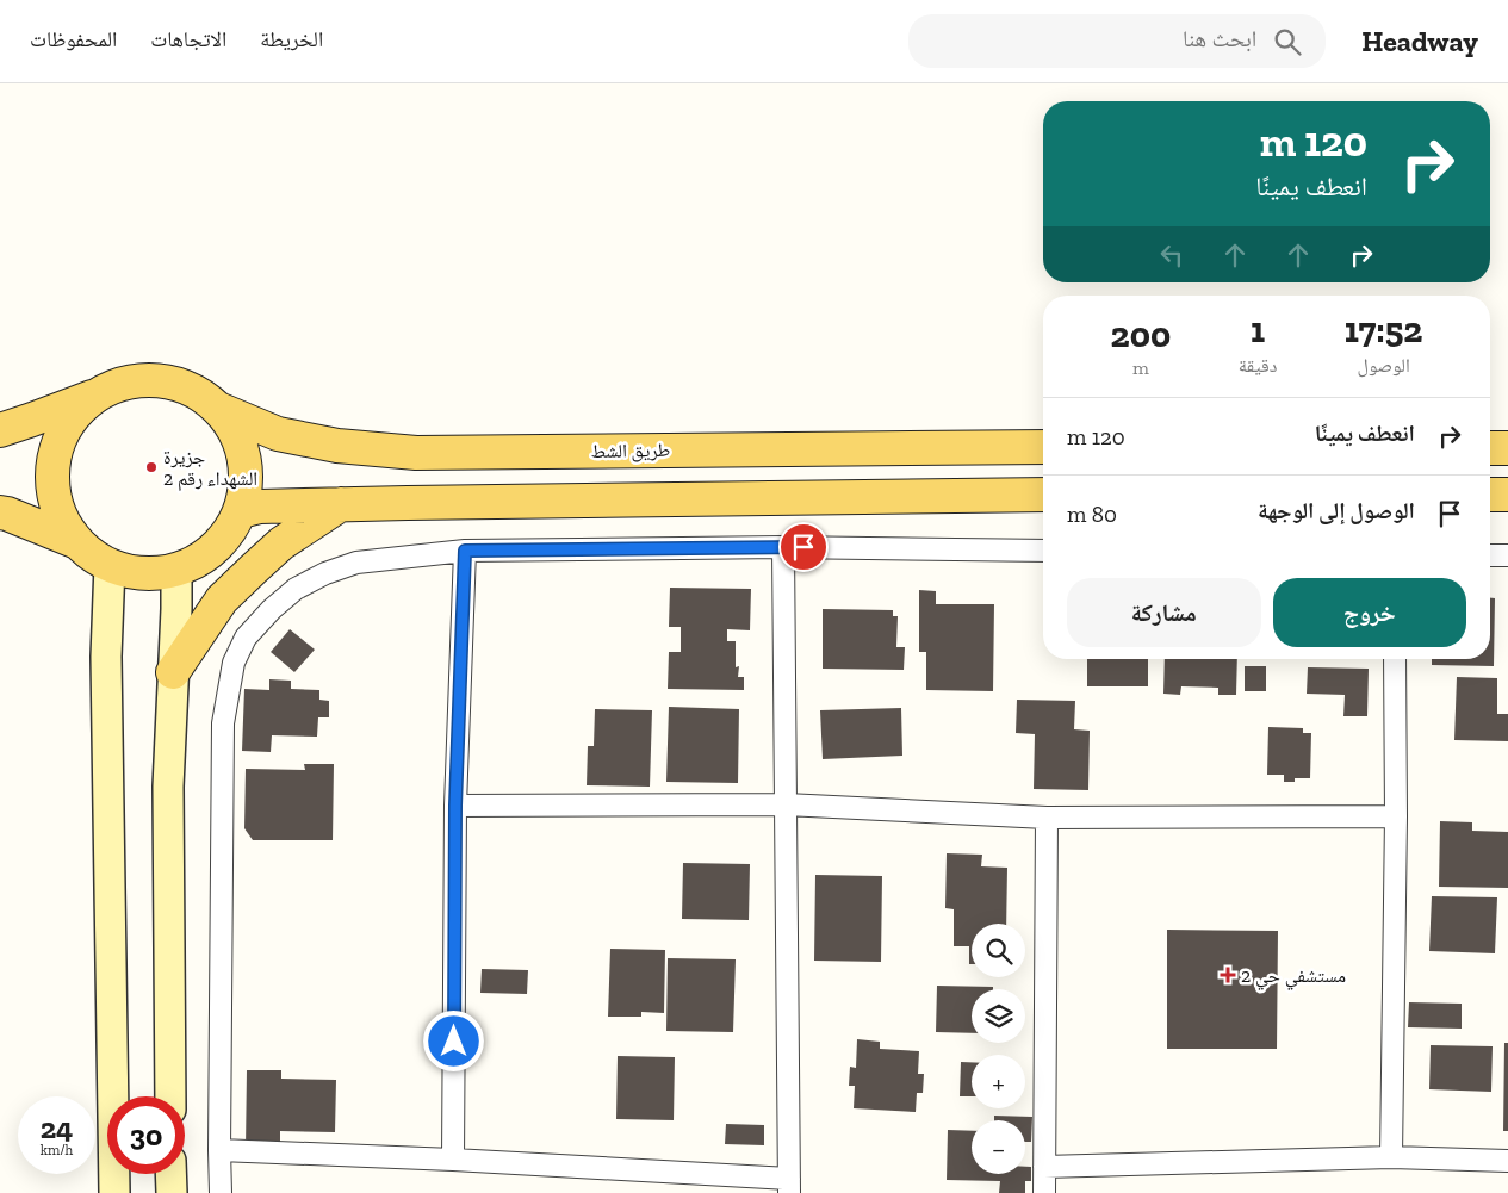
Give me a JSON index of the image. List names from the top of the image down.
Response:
{
  "streets": {
    "main road": ["طريق الشط"]
  },
  "places": {
    "other": ["جزيرة الشهداء رقم 2"],
    "health": ["مستشفي حي 2"]
  },
  "page": {
    "header": "Headway",
    "search": "ابحث هنا",
    "nav": ["الخريطة", "الاتجاهات", "المحفوظات"],
    "turn": ["120 m", "انعطف يمينًا"],
    "eta": [
      "17:52",
      "الوصول",
      "1",
      "دقيقة",
      "200",
      "m"
    ],
    "list": [
      {
        "name": "انعطف يمينًا",
        "value": "120 m"
      },
      {
        "name": "الوصول إلى الوجهة",
        "value": "80 m"
      }
    ],
    "buttons": ["خروج", "مشاركة"],
    "map_buttons": ["+", "−"],
    "speed": "24 km/h",
    "limit": "30"
  }
}
